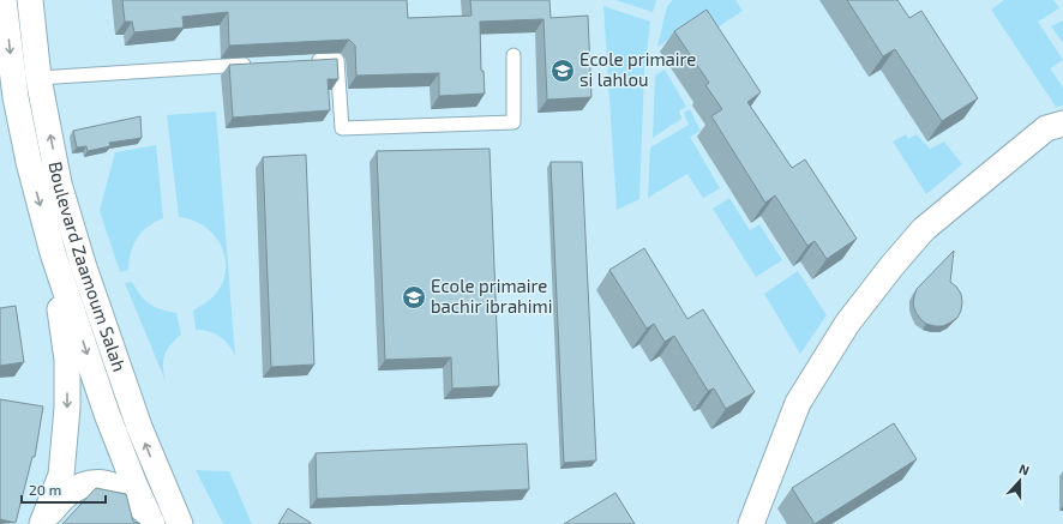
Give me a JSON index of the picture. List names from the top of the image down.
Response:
{
  "streets": {
    "street": ["Boulevard Zaamoum Salah"]
  },
  "places": {
    "school or university": ["Ecole primaire si lahlou", "Ecole primaire bachir ibrahimi"]
  },
  "scale_bar": "20 m",
  "north": "top"
}
